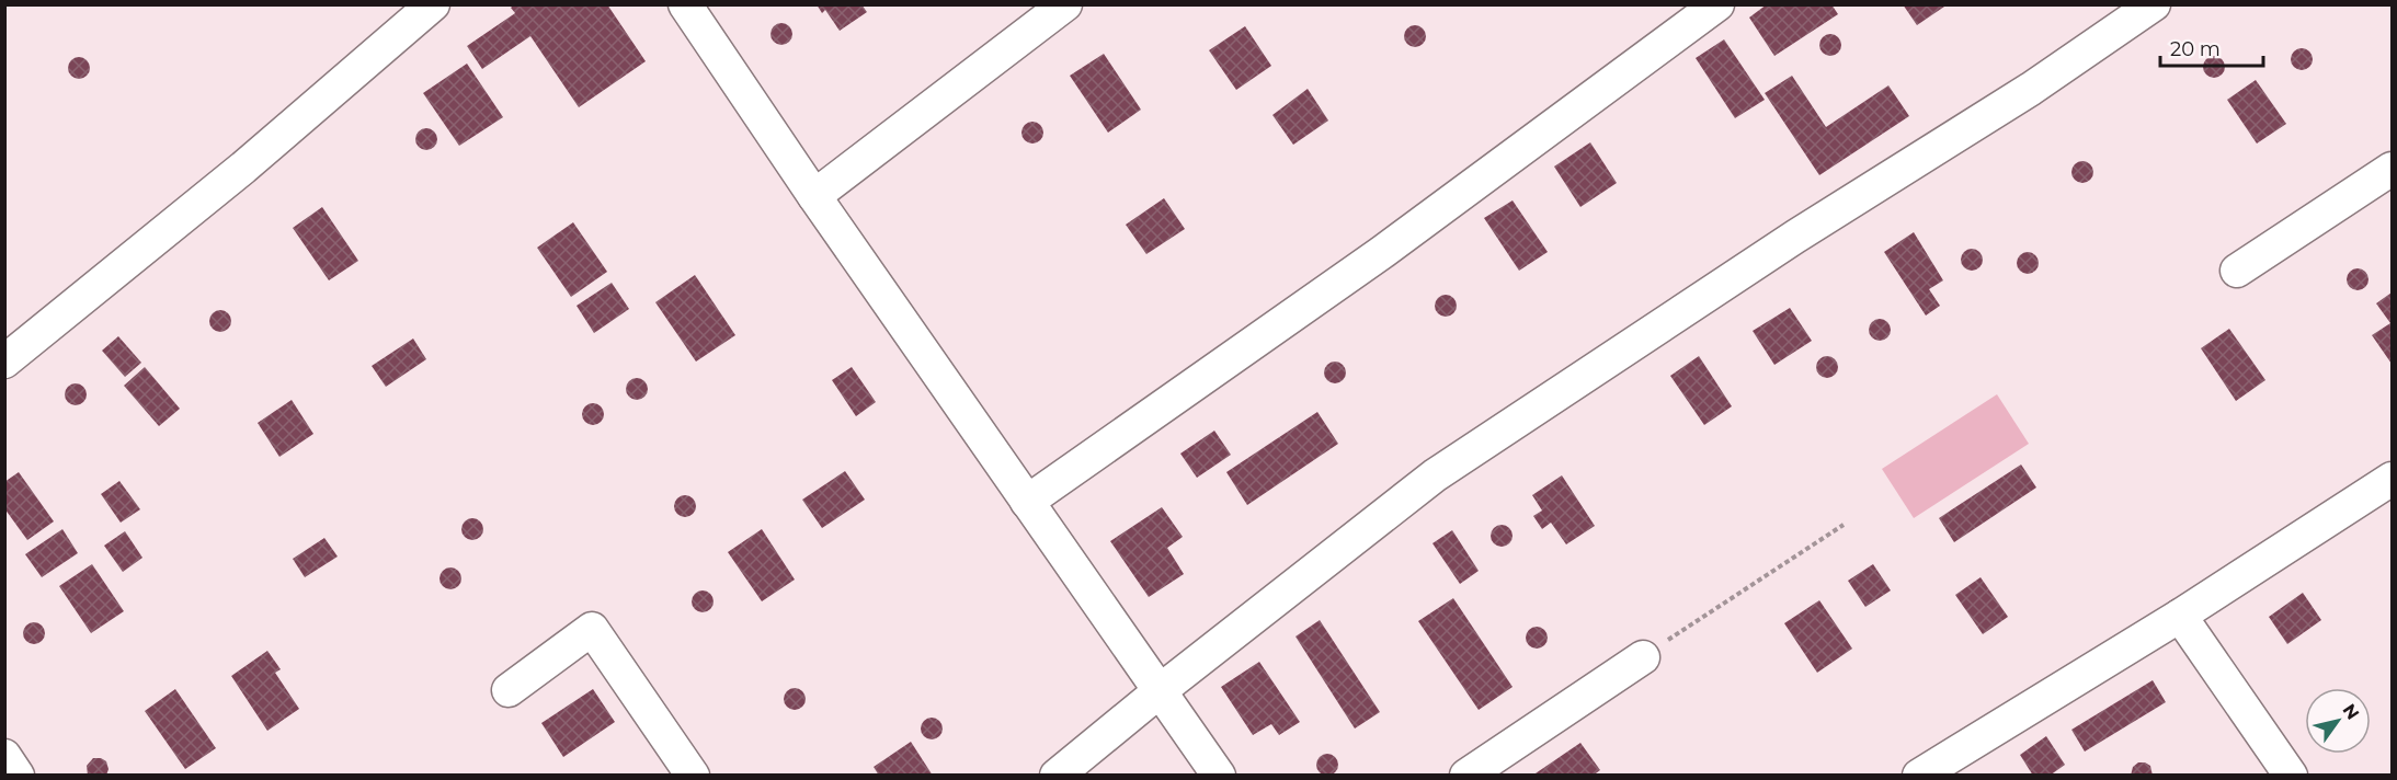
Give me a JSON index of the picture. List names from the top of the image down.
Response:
{
  "scale_bar": "20 m",
  "north": "top right"
}
